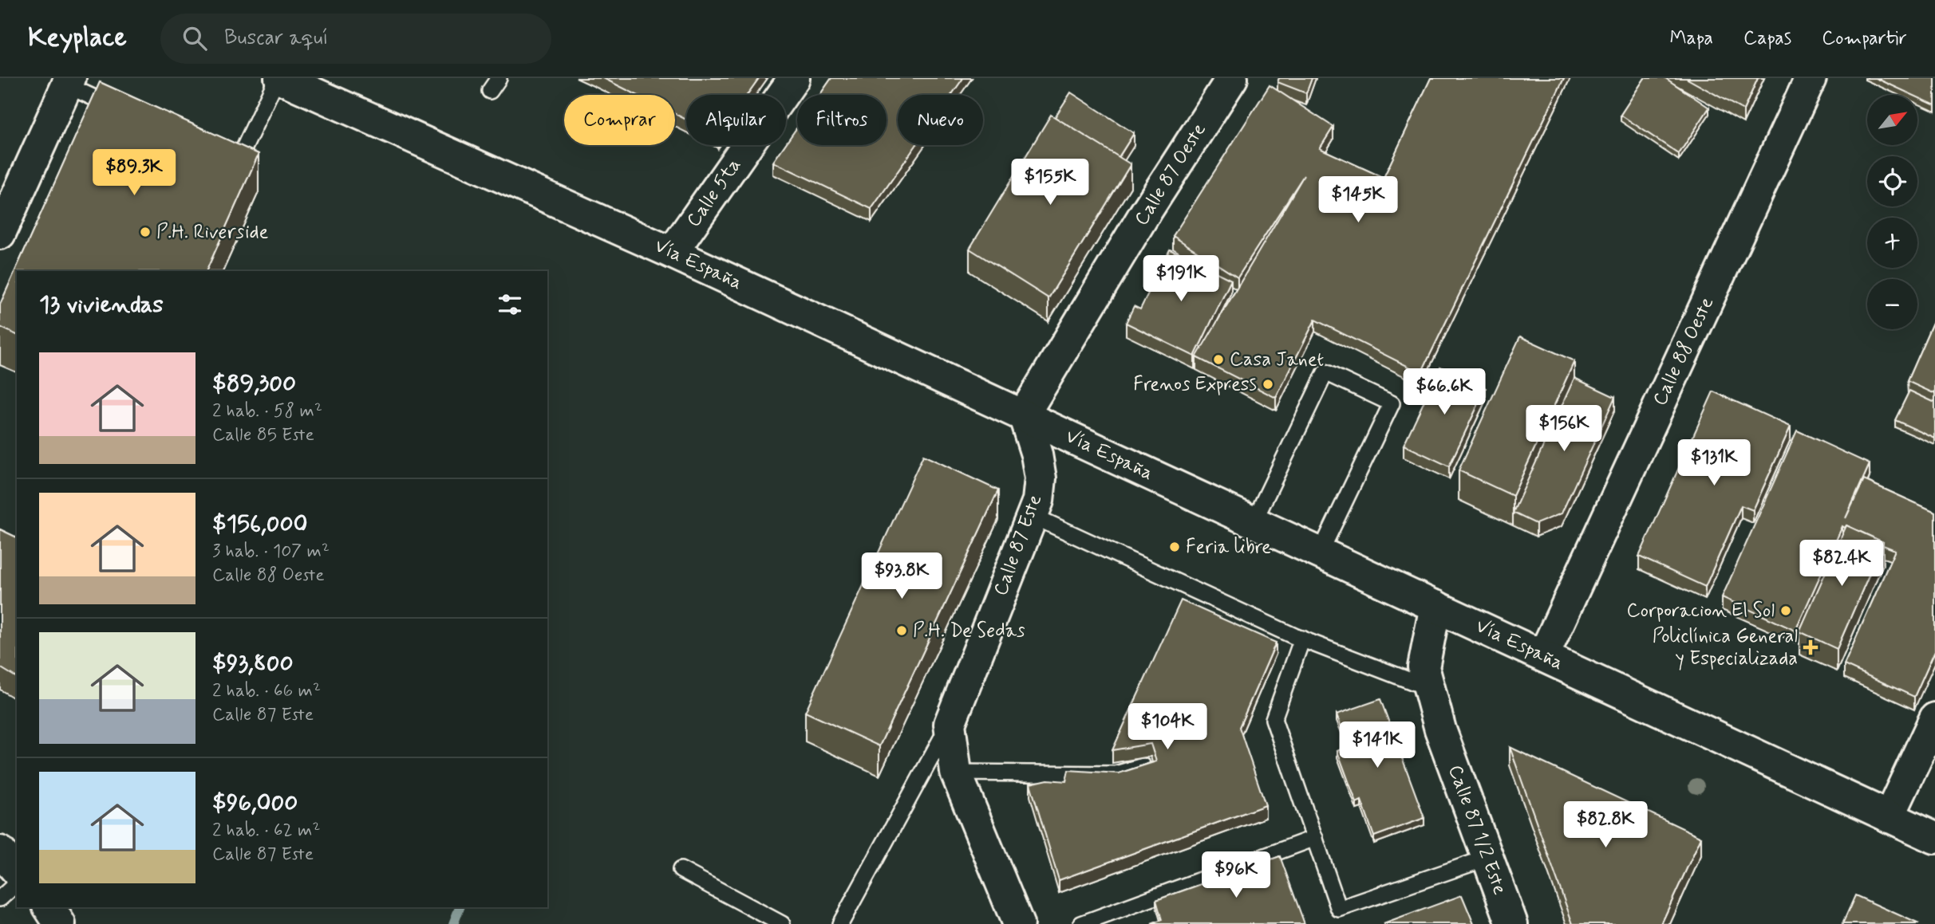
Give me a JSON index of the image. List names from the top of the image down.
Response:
{
  "streets": {
    "street": [
      "Calle 87 Oeste",
      "Calle 5ta",
      "Vía España",
      "Calle 88 Oeste",
      "Calle 87 Este",
      "Calle 87 1/2 Este"
    ]
  },
  "crossings": [
    ["Calle 87 Oeste", "Vía España"],
    ["Calle 87 Oeste", "Calle 87 Este"],
    ["Calle 5ta", "Vía España"],
    ["Vía España", "Calle 88 Oeste"],
    ["Vía España", "Calle 87 Este"],
    ["Vía España", "Calle 87 1/2 Este"]
  ],
  "places": {
    "other": [
      "P.H. Riverside",
      "Casa Janet",
      "Frenos Express",
      "Feria libre",
      "Corporacion El Sol",
      "P.H. De Sedas"
    ],
    "health": ["Policlínica General y Especializada"]
  },
  "north": "top right",
  "page": {
    "header": "Keyplace",
    "search": "Buscar aquí",
    "nav": ["Mapa", "Capas", "Compartir"],
    "map_buttons": ["+", "−"],
    "chip": [
      "Comprar",
      "Alquilar",
      "Filtros",
      "Nuevo"
    ],
    "price": [
      "$89.3K",
      "$155K",
      "$145K",
      "$191K",
      "$66.6K",
      "$156K",
      "$131K",
      "$82.4K",
      "$93.8K",
      "$104K",
      "$141K",
      "$82.8K",
      "$96K"
    ],
    "heading": "13 viviendas",
    "list": [
      {
        "name": "$89,300",
        "note": "2 hab. · 58 m² · Calle 85 Este"
      },
      {
        "name": "$156,000",
        "note": "3 hab. · 107 m² · Calle 88 Oeste"
      },
      {
        "name": "$93,800",
        "note": "2 hab. · 66 m² · Calle 87 Este"
      },
      {
        "name": "$96,000",
        "note": "2 hab. · 62 m² · Calle 87 Este"
      }
    ]
  }
}
